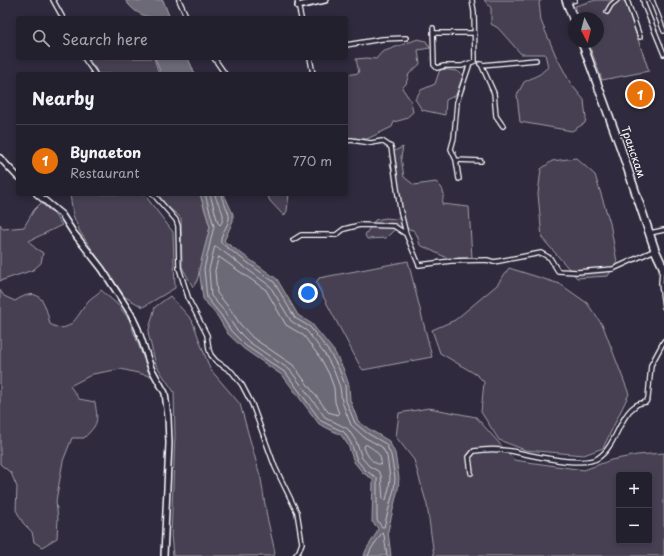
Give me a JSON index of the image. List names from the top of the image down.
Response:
{
  "streets": {
    "highway": ["Транскам"]
  },
  "north": "bottom",
  "page": {
    "search": "Search here",
    "heading": "Nearby",
    "pins": "1",
    "list": [
      {
        "mark": "1",
        "name": "Bynaeton",
        "note": "Restaurant",
        "value": "770 m"
      }
    ],
    "map_buttons": ["+", "−"]
  }
}
